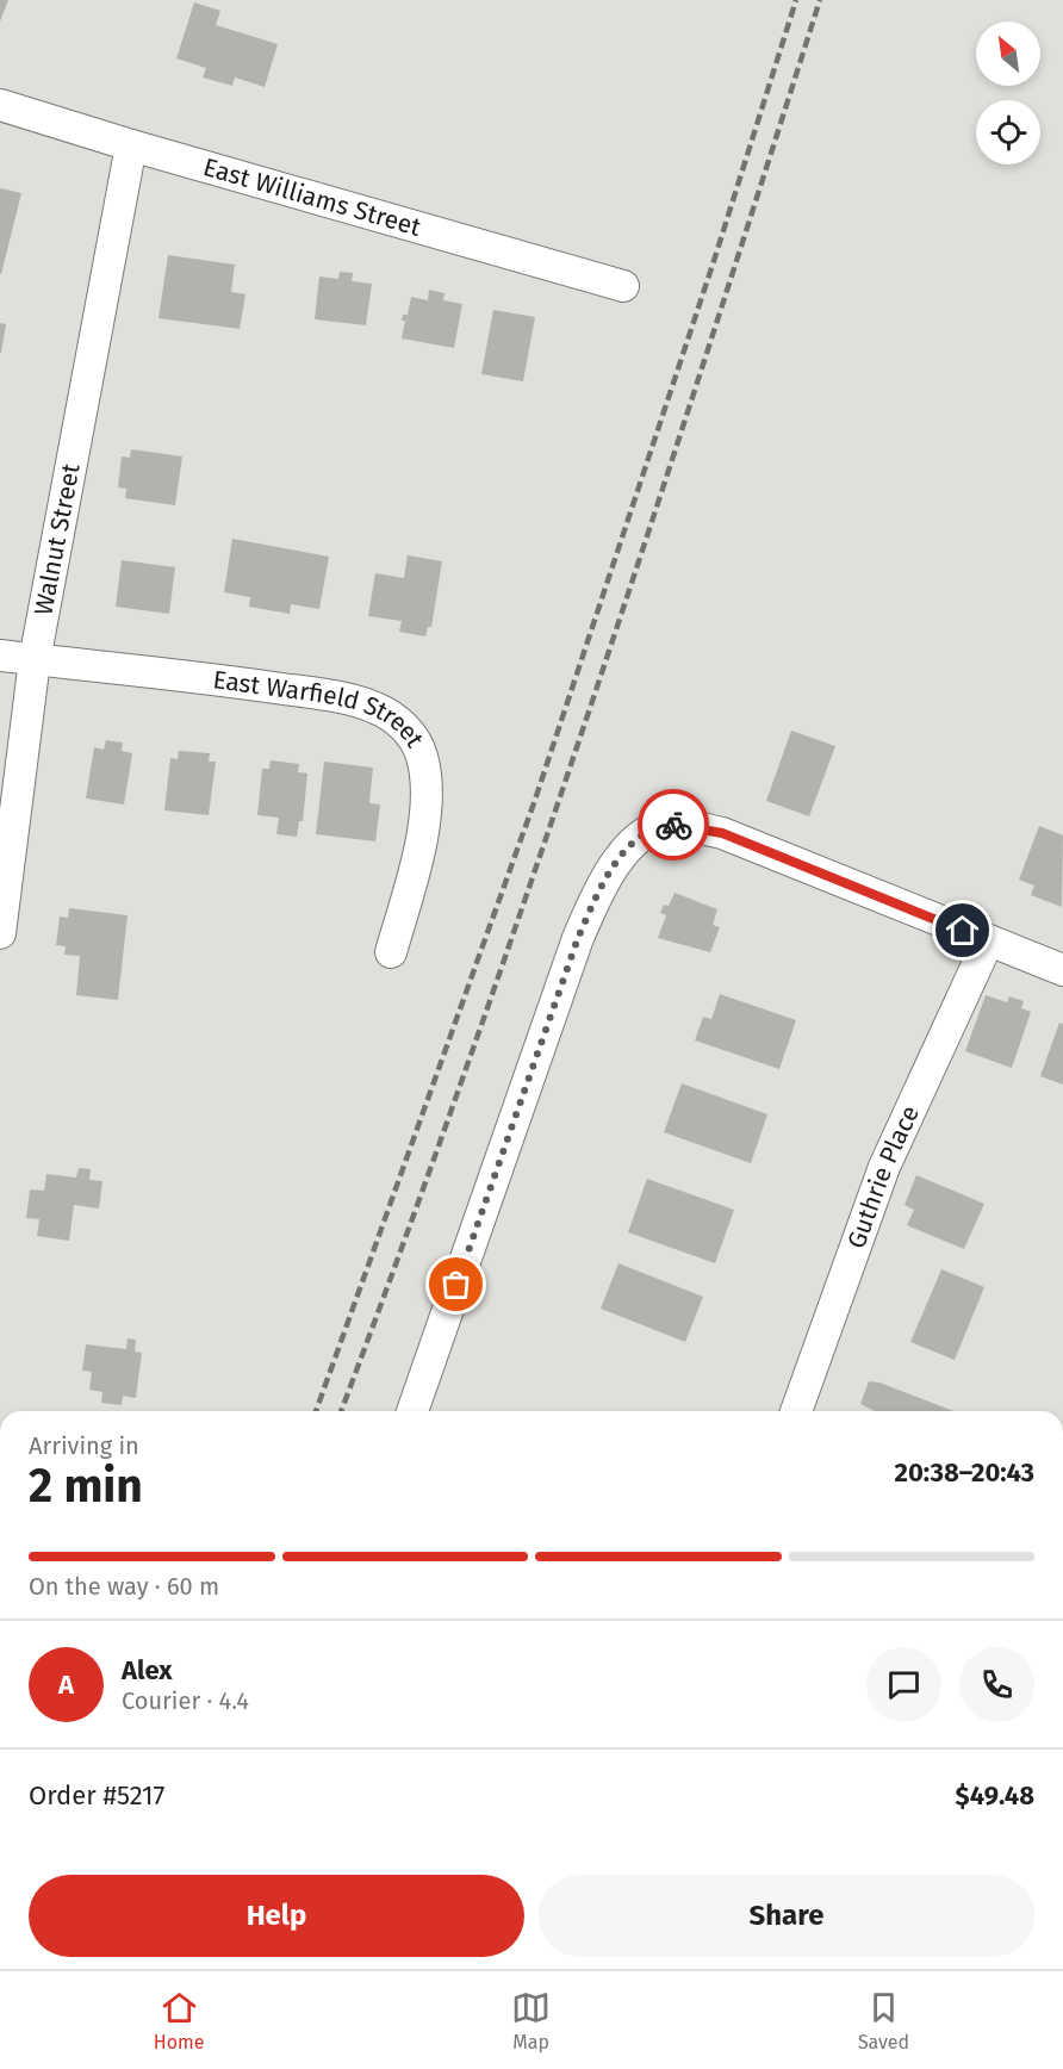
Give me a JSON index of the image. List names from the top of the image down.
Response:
{
  "streets": {
    "street": [
      "East Williams Street",
      "Walnut Street",
      "East Warfield Street",
      "Guthrie Place"
    ]
  },
  "crossings": [
    ["East Williams Street", "Walnut Street"],
    ["Walnut Street", "East Warfield Street"]
  ],
  "north": "top left",
  "page": {
    "heading": ["2 min", "Arriving in", "20:38–20:43"],
    "panel": [
      "Alex",
      "Courier · 4.4",
      "Order #5217",
      "$49.48"
    ],
    "bar": "On the way · 60 m",
    "round": "A",
    "buttons": ["Help", "Share"],
    "tabs": ["Home", "Map", "Saved"]
  }
}
